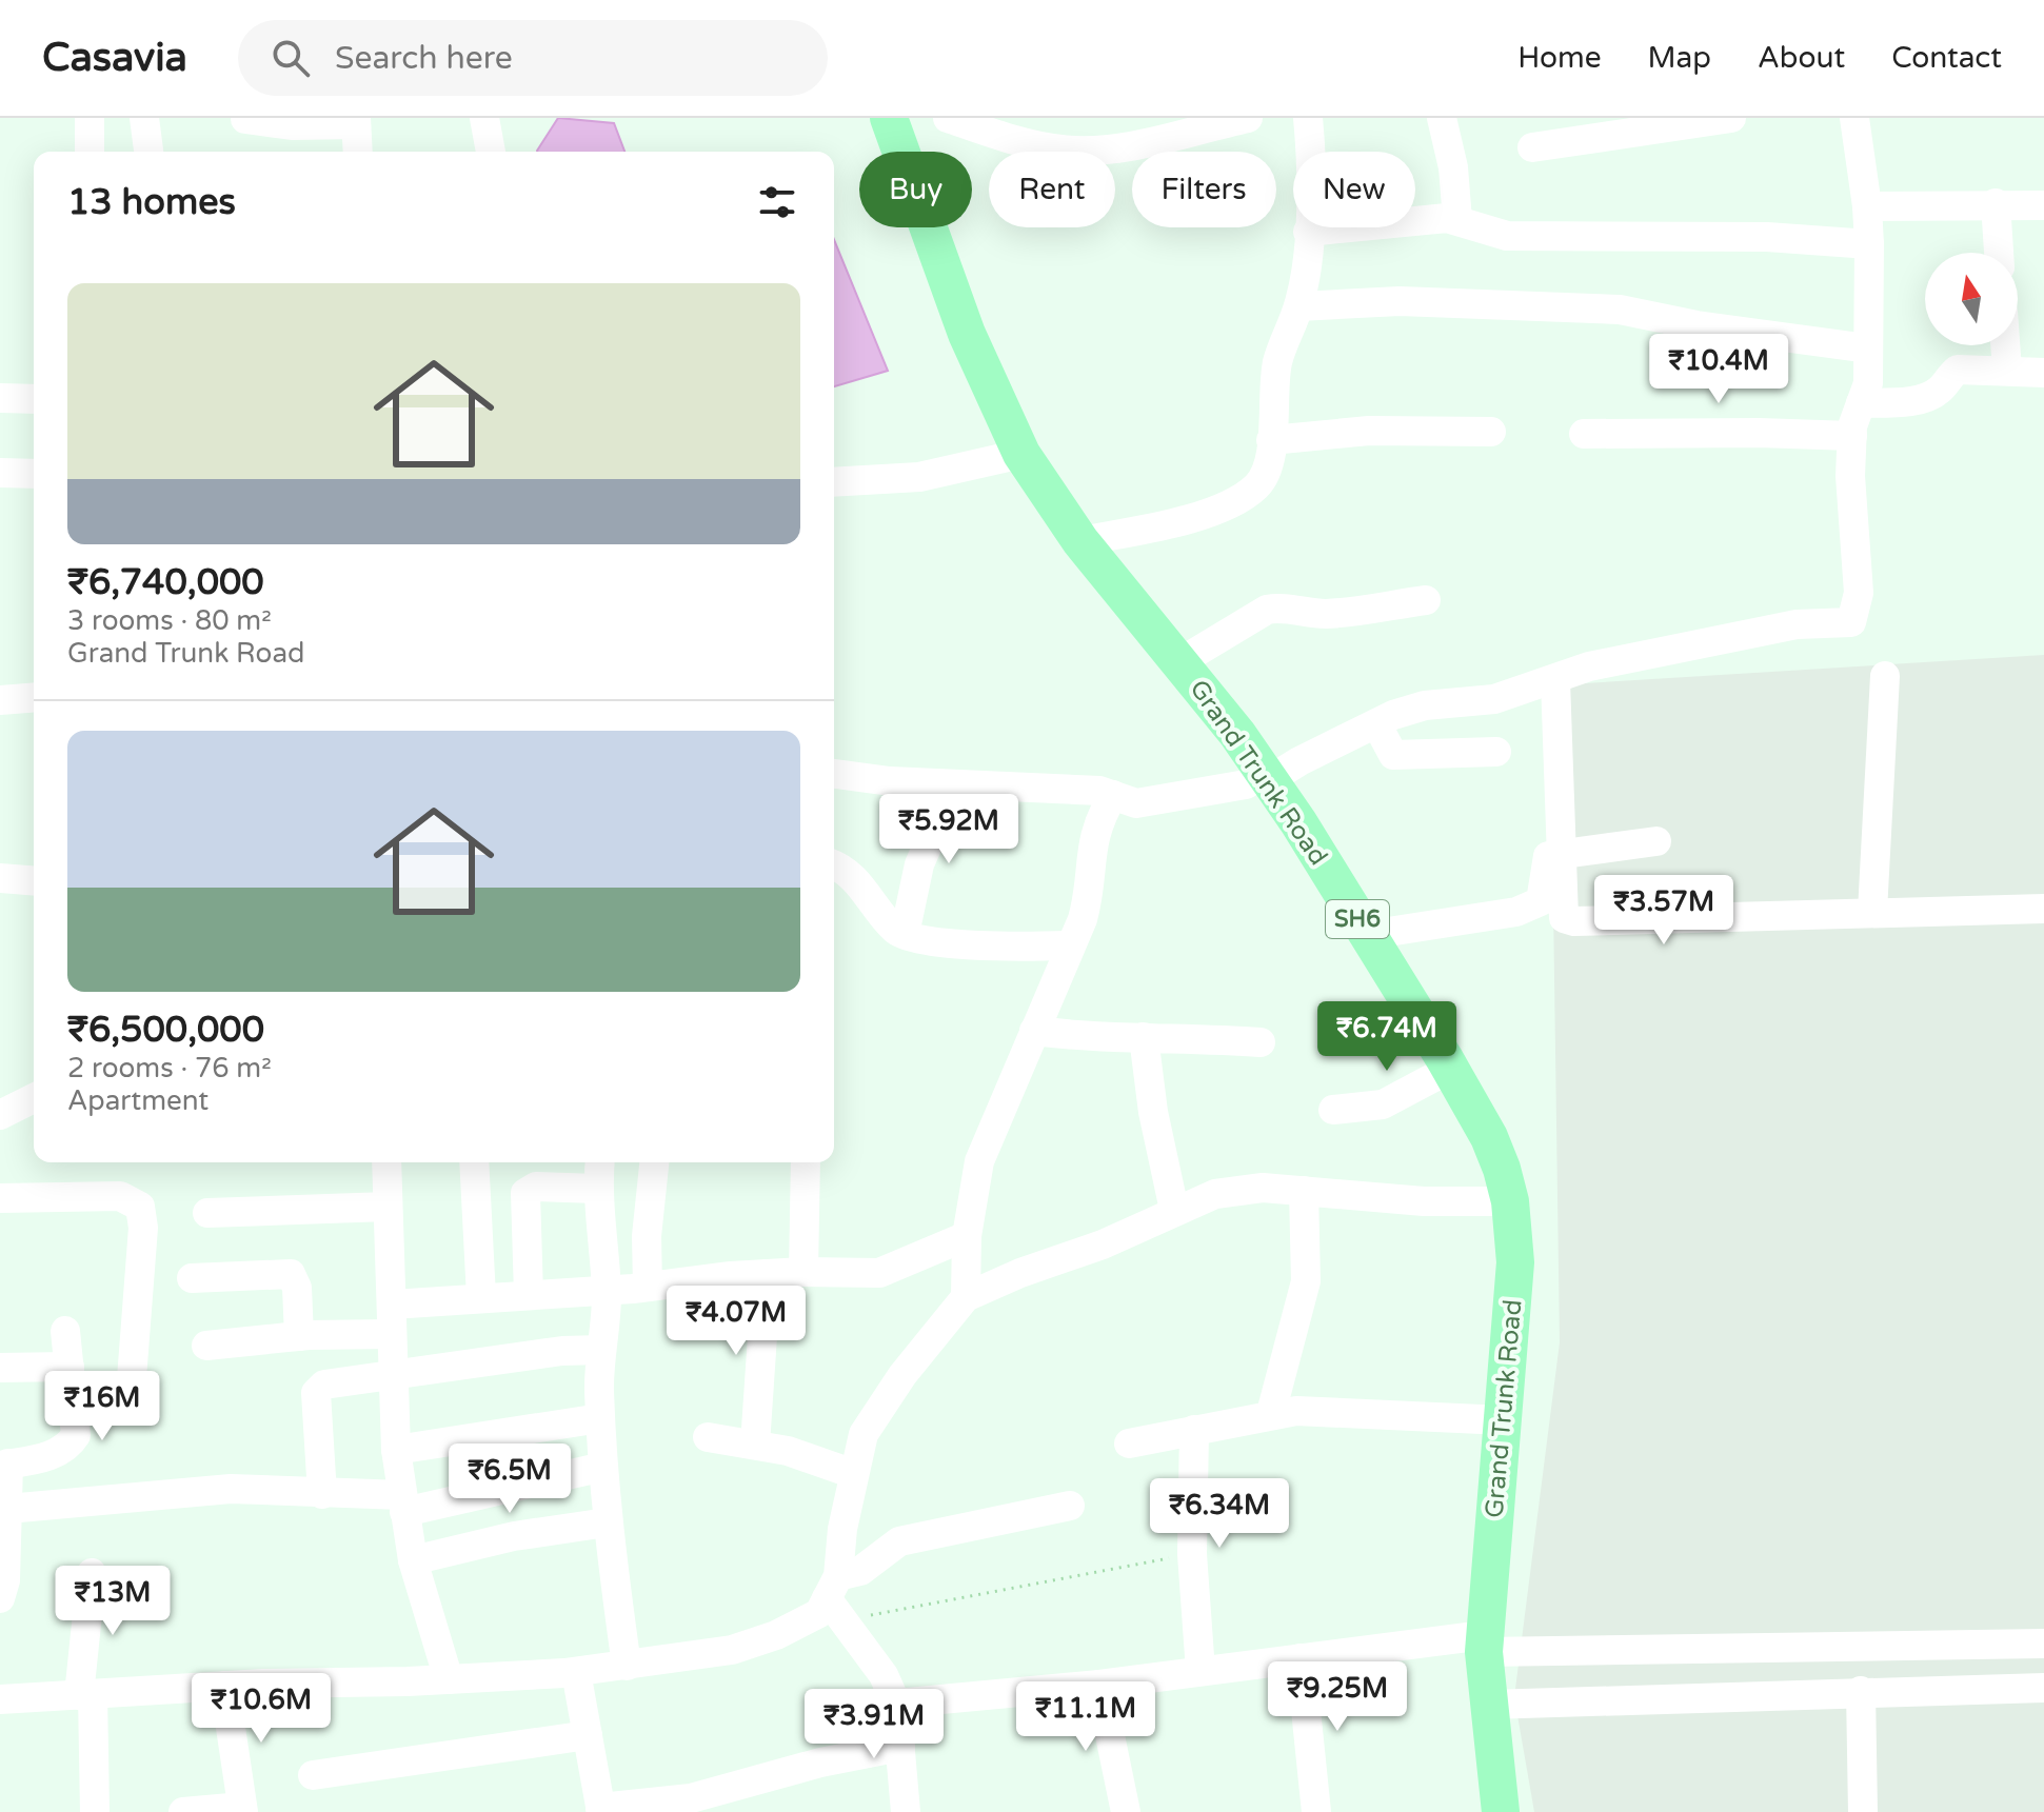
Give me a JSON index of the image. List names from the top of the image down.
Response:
{
  "streets": {
    "main road": ["Grand Trunk Road", "SH6"]
  },
  "north": "top",
  "page": {
    "header": "Casavia",
    "search": "Search here",
    "nav": [
      "Home",
      "Map",
      "About",
      "Contact"
    ],
    "chip": [
      "Buy",
      "Rent",
      "Filters",
      "New"
    ],
    "heading": "13 homes",
    "list": [
      {
        "name": "₹6,740,000",
        "note": "3 rooms · 80 m² · Grand Trunk Road"
      },
      {
        "name": "₹6,500,000",
        "note": "2 rooms · 76 m² · Apartment"
      }
    ],
    "price": [
      "₹10.4M",
      "₹5.92M",
      "₹3.57M",
      "₹6.74M",
      "₹4.07M",
      "₹16M",
      "₹6.5M",
      "₹6.34M",
      "₹13M",
      "₹9.25M",
      "₹10.6M",
      "₹11.1M",
      "₹3.91M"
    ]
  }
}
